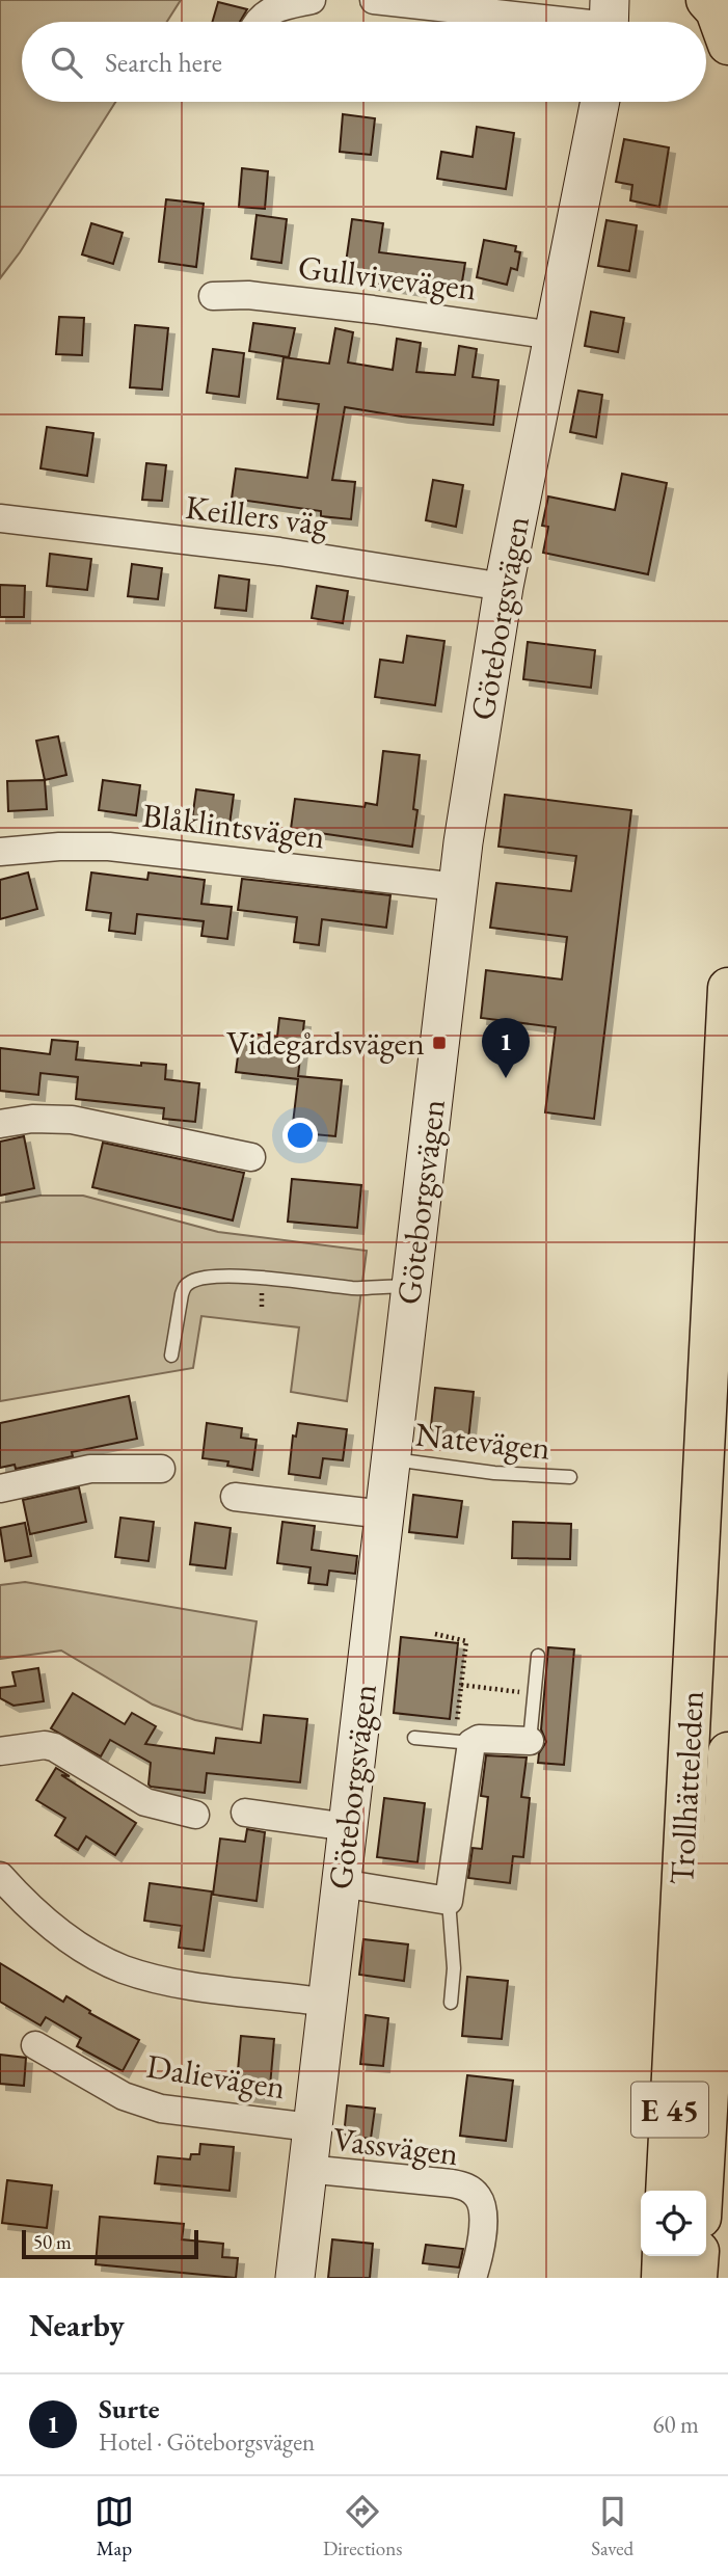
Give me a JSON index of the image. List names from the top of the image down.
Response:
{
  "streets": {
    "highway": ["Trollhätteleden", "E 45"],
    "street": [
      "Gullvivevägen",
      "Keillers väg",
      "Göteborgsvägen",
      "Blåklintsvägen",
      "Dalievägen",
      "Vassvägen"
    ],
    "lane": ["Natevägen"]
  },
  "crossings": [
    ["Gullvivevägen", "Göteborgsvägen"],
    ["Keillers väg", "Göteborgsvägen"],
    ["Göteborgsvägen", "Blåklintsvägen"],
    ["Göteborgsvägen", "Natevägen"],
    ["Göteborgsvägen", "Dalievägen"],
    ["Göteborgsvägen", "Vassvägen"]
  ],
  "places": {
    "transit": ["Videgårdsvägen"]
  },
  "scale_bar": "50 m",
  "page": {
    "search": "Search here",
    "pins": "1",
    "scale": "50 m",
    "heading": "Nearby",
    "list": [
      {
        "mark": "1",
        "name": "Surte",
        "note": "Hotel · Göteborgsvägen",
        "value": "60 m"
      }
    ],
    "nav": ["Map", "Directions", "Saved"]
  }
}
